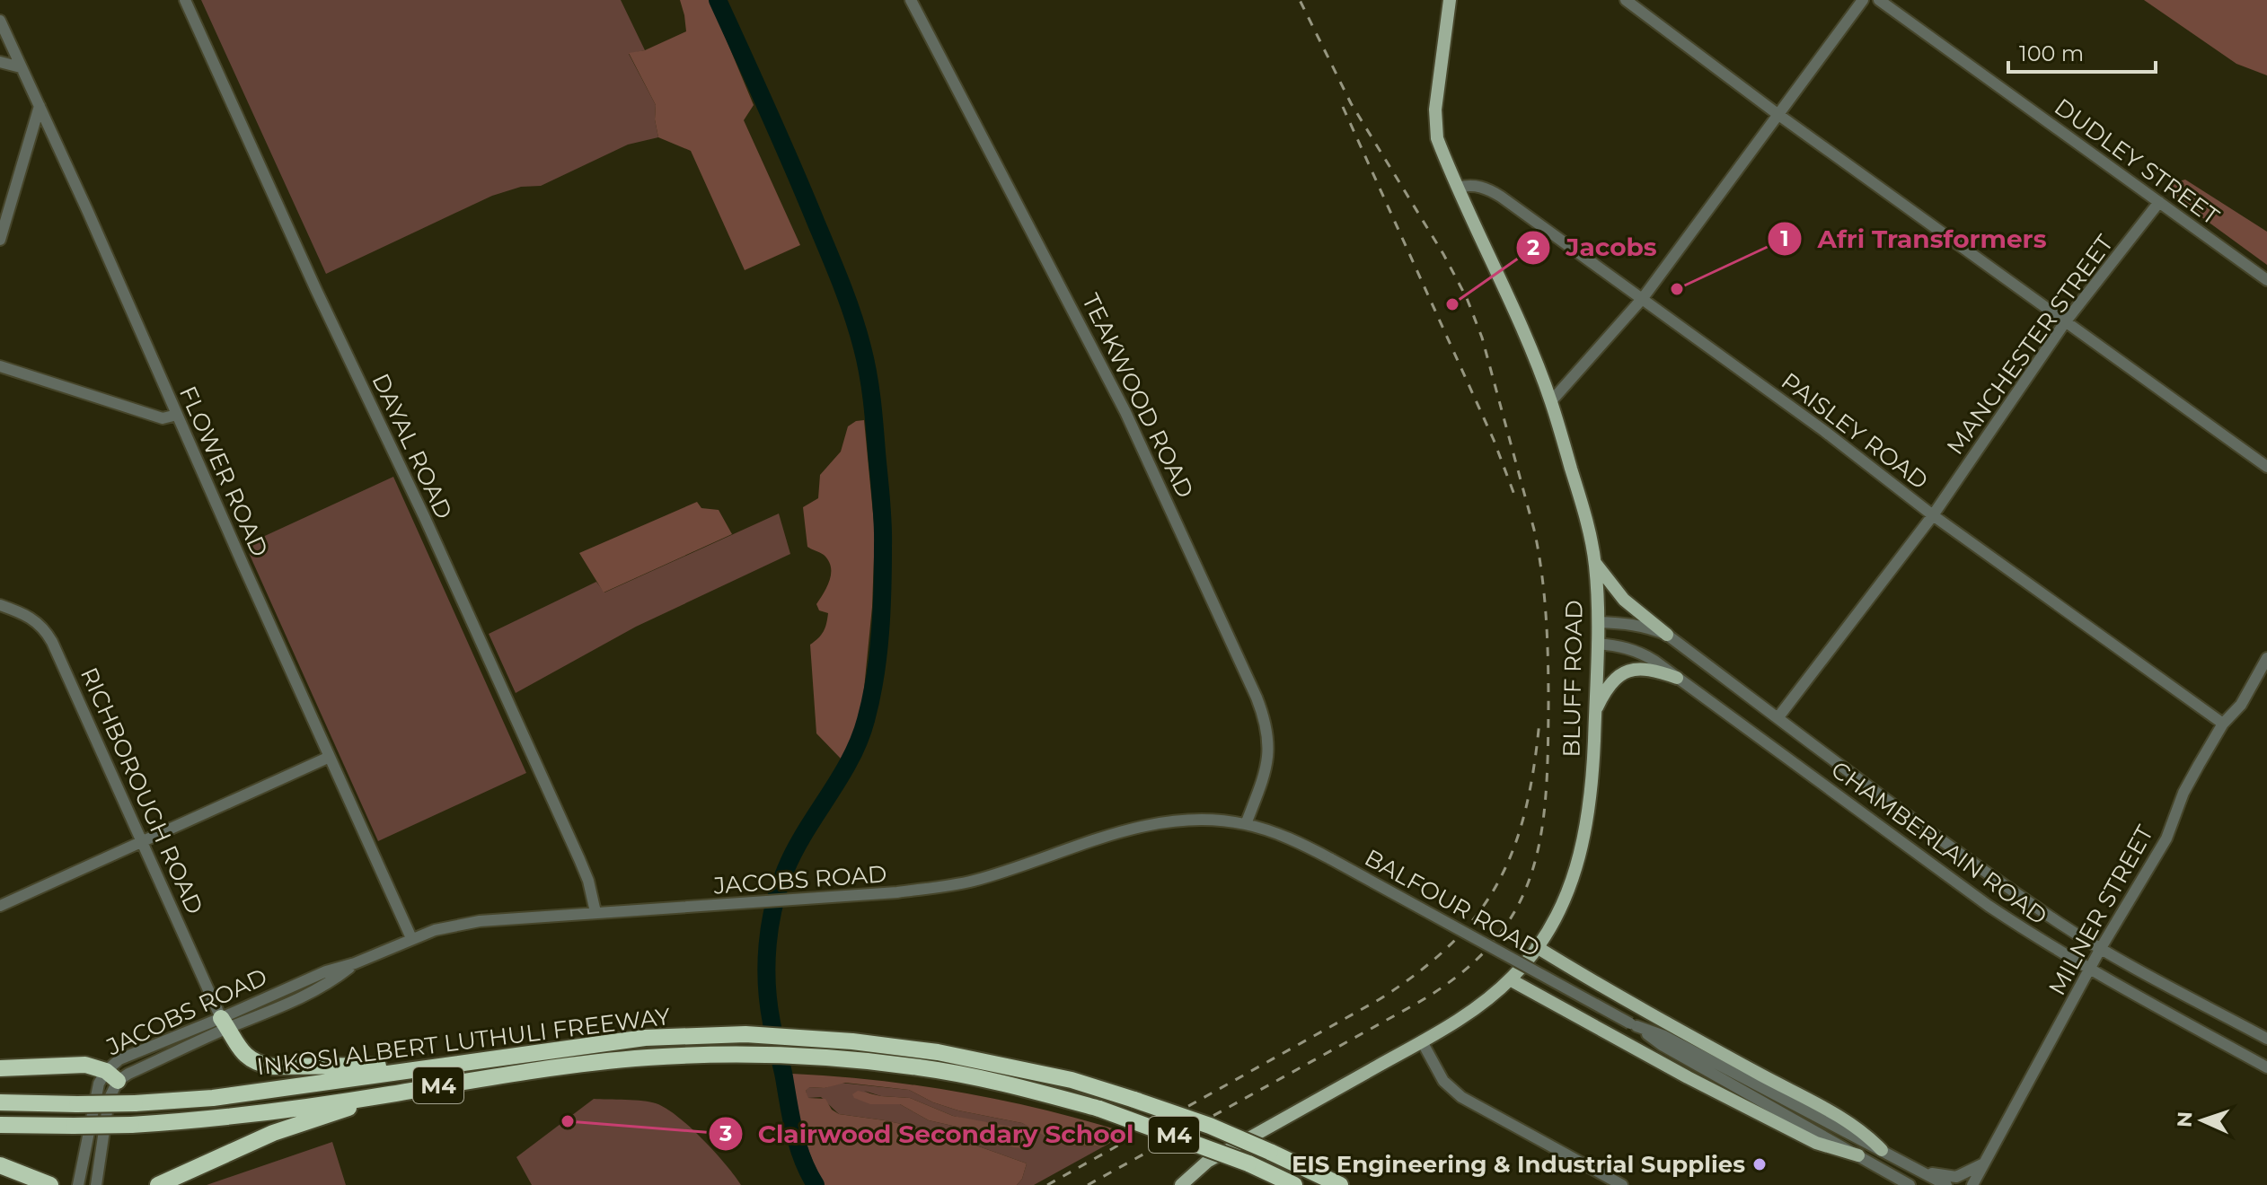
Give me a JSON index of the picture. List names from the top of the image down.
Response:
{
  "streets": {
    "highway": ["INKOSI ALBERT LUTHULI FREEWAY", "M4"],
    "main road": ["BLUFF ROAD"],
    "street": [
      "DUDLEY STREET",
      "MANCHESTER STREET",
      "TEAKWOOD ROAD",
      "PAISLEY ROAD",
      "DAYAL ROAD",
      "FLOWER ROAD",
      "RICHBOROUGH ROAD",
      "CHAMBERLAIN ROAD",
      "JACOBS ROAD",
      "BALFOUR ROAD",
      "MILNER STREET"
    ]
  },
  "crossings": [
    ["DUDLEY STREET", "MANCHESTER STREET"],
    ["MANCHESTER STREET", "PAISLEY ROAD"],
    ["MANCHESTER STREET", "CHAMBERLAIN ROAD"],
    ["TEAKWOOD ROAD", "JACOBS ROAD"],
    ["TEAKWOOD ROAD", "BALFOUR ROAD"],
    ["PAISLEY ROAD", "BLUFF ROAD"],
    ["PAISLEY ROAD", "MILNER STREET"],
    ["DAYAL ROAD", "JACOBS ROAD"],
    ["FLOWER ROAD", "JACOBS ROAD"],
    ["BLUFF ROAD", "CHAMBERLAIN ROAD"],
    ["RICHBOROUGH ROAD", "JACOBS ROAD"],
    ["CHAMBERLAIN ROAD", "MILNER STREET"],
    ["JACOBS ROAD", "BALFOUR ROAD"]
  ],
  "places": [
    "Afri Transformers",
    "Jacobs",
    "Clairwood Secondary School",
    "EIS Engineering & Industrial Supplies"
  ],
  "scale_bar": "100 m",
  "north": "left"
}
